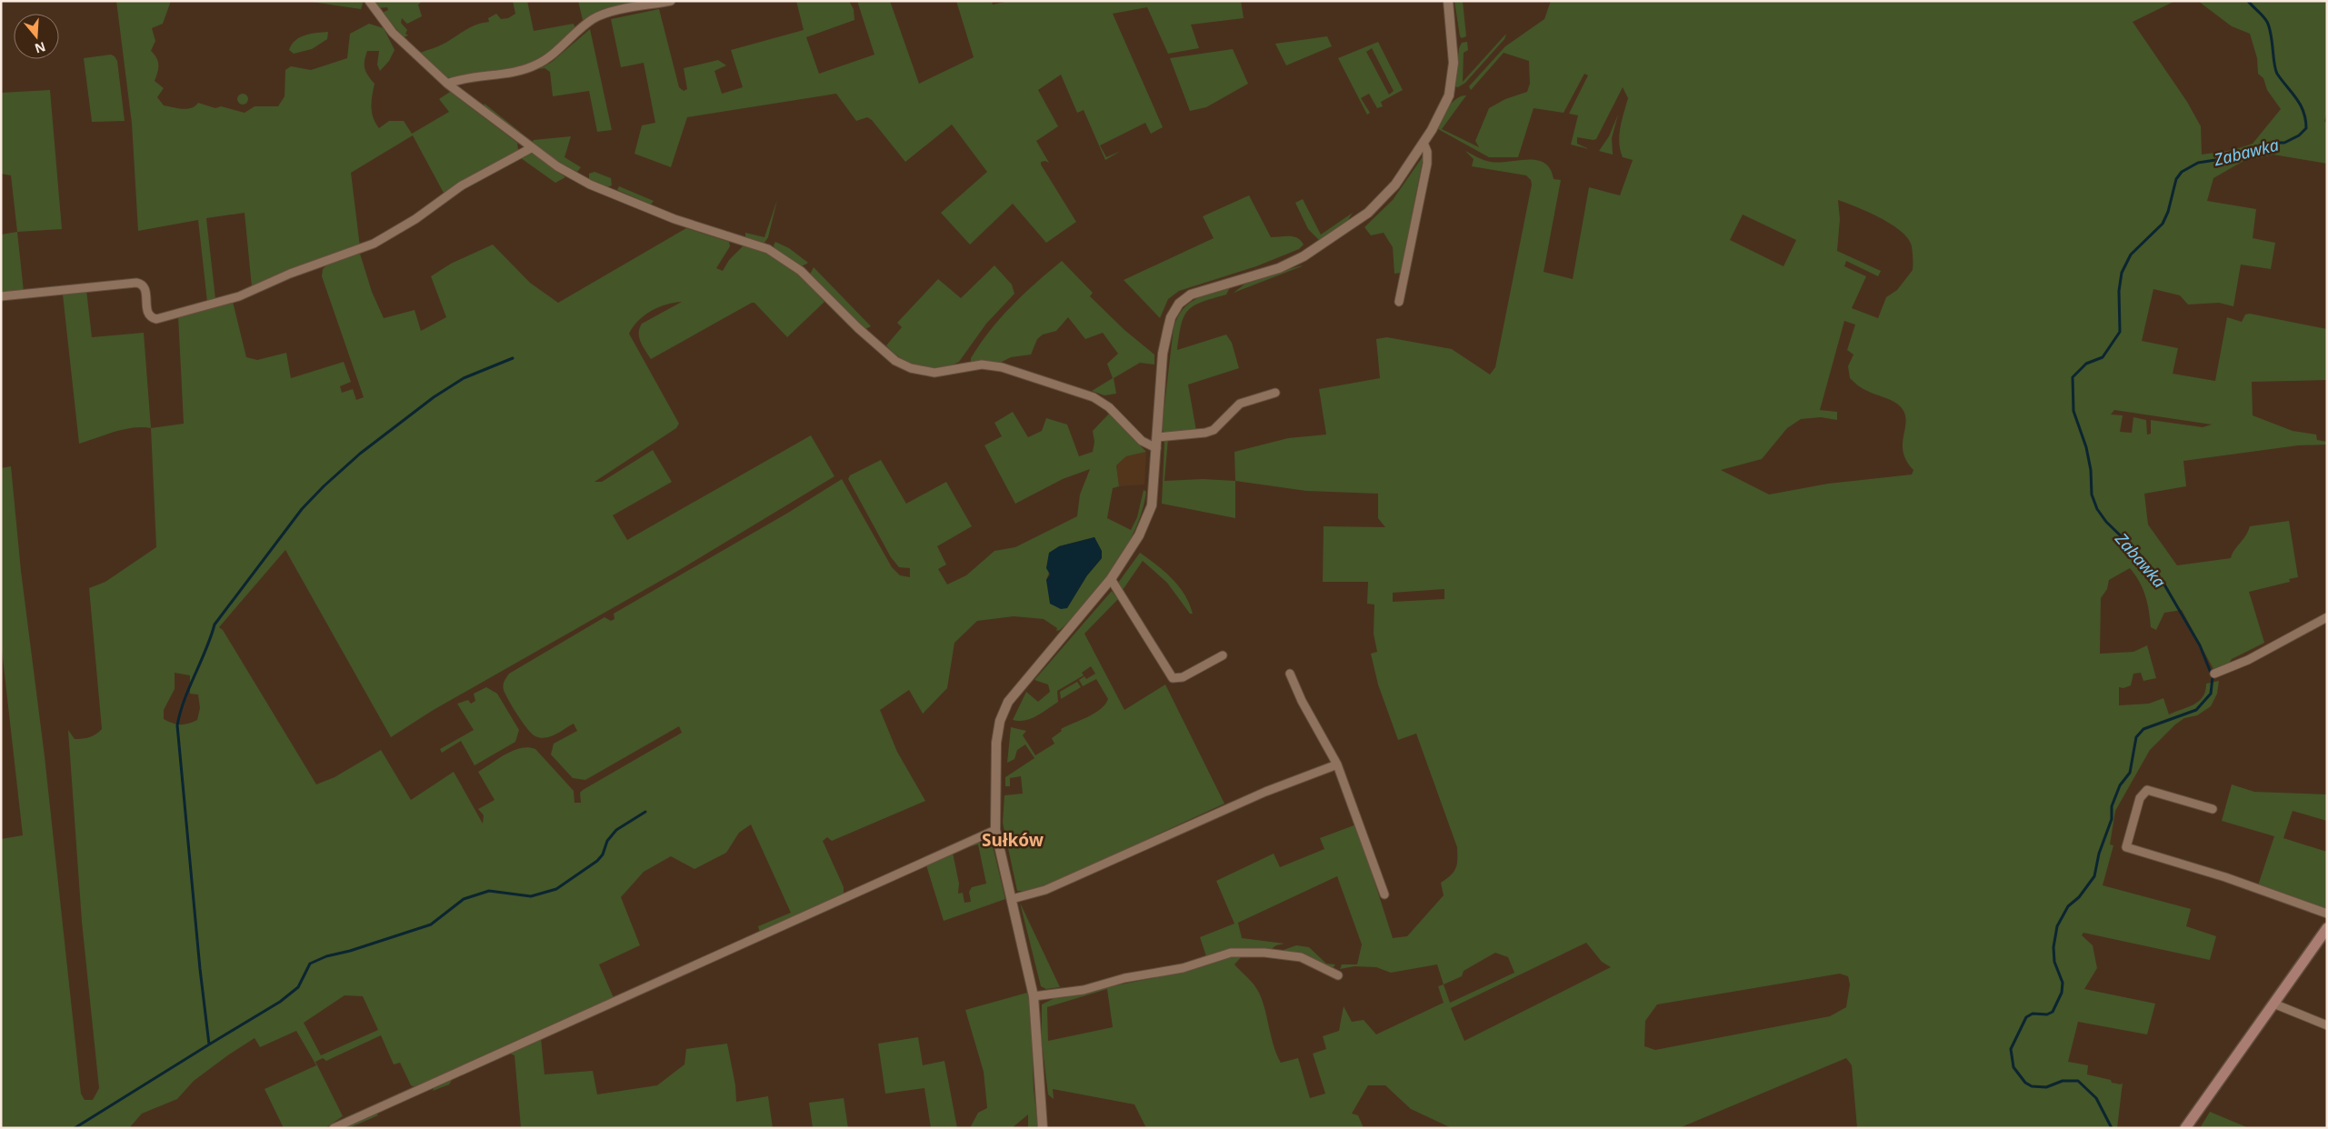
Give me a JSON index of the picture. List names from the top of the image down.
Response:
{
  "districts": ["Sułków"],
  "water": ["Zabawka"],
  "north": "bottom"
}
